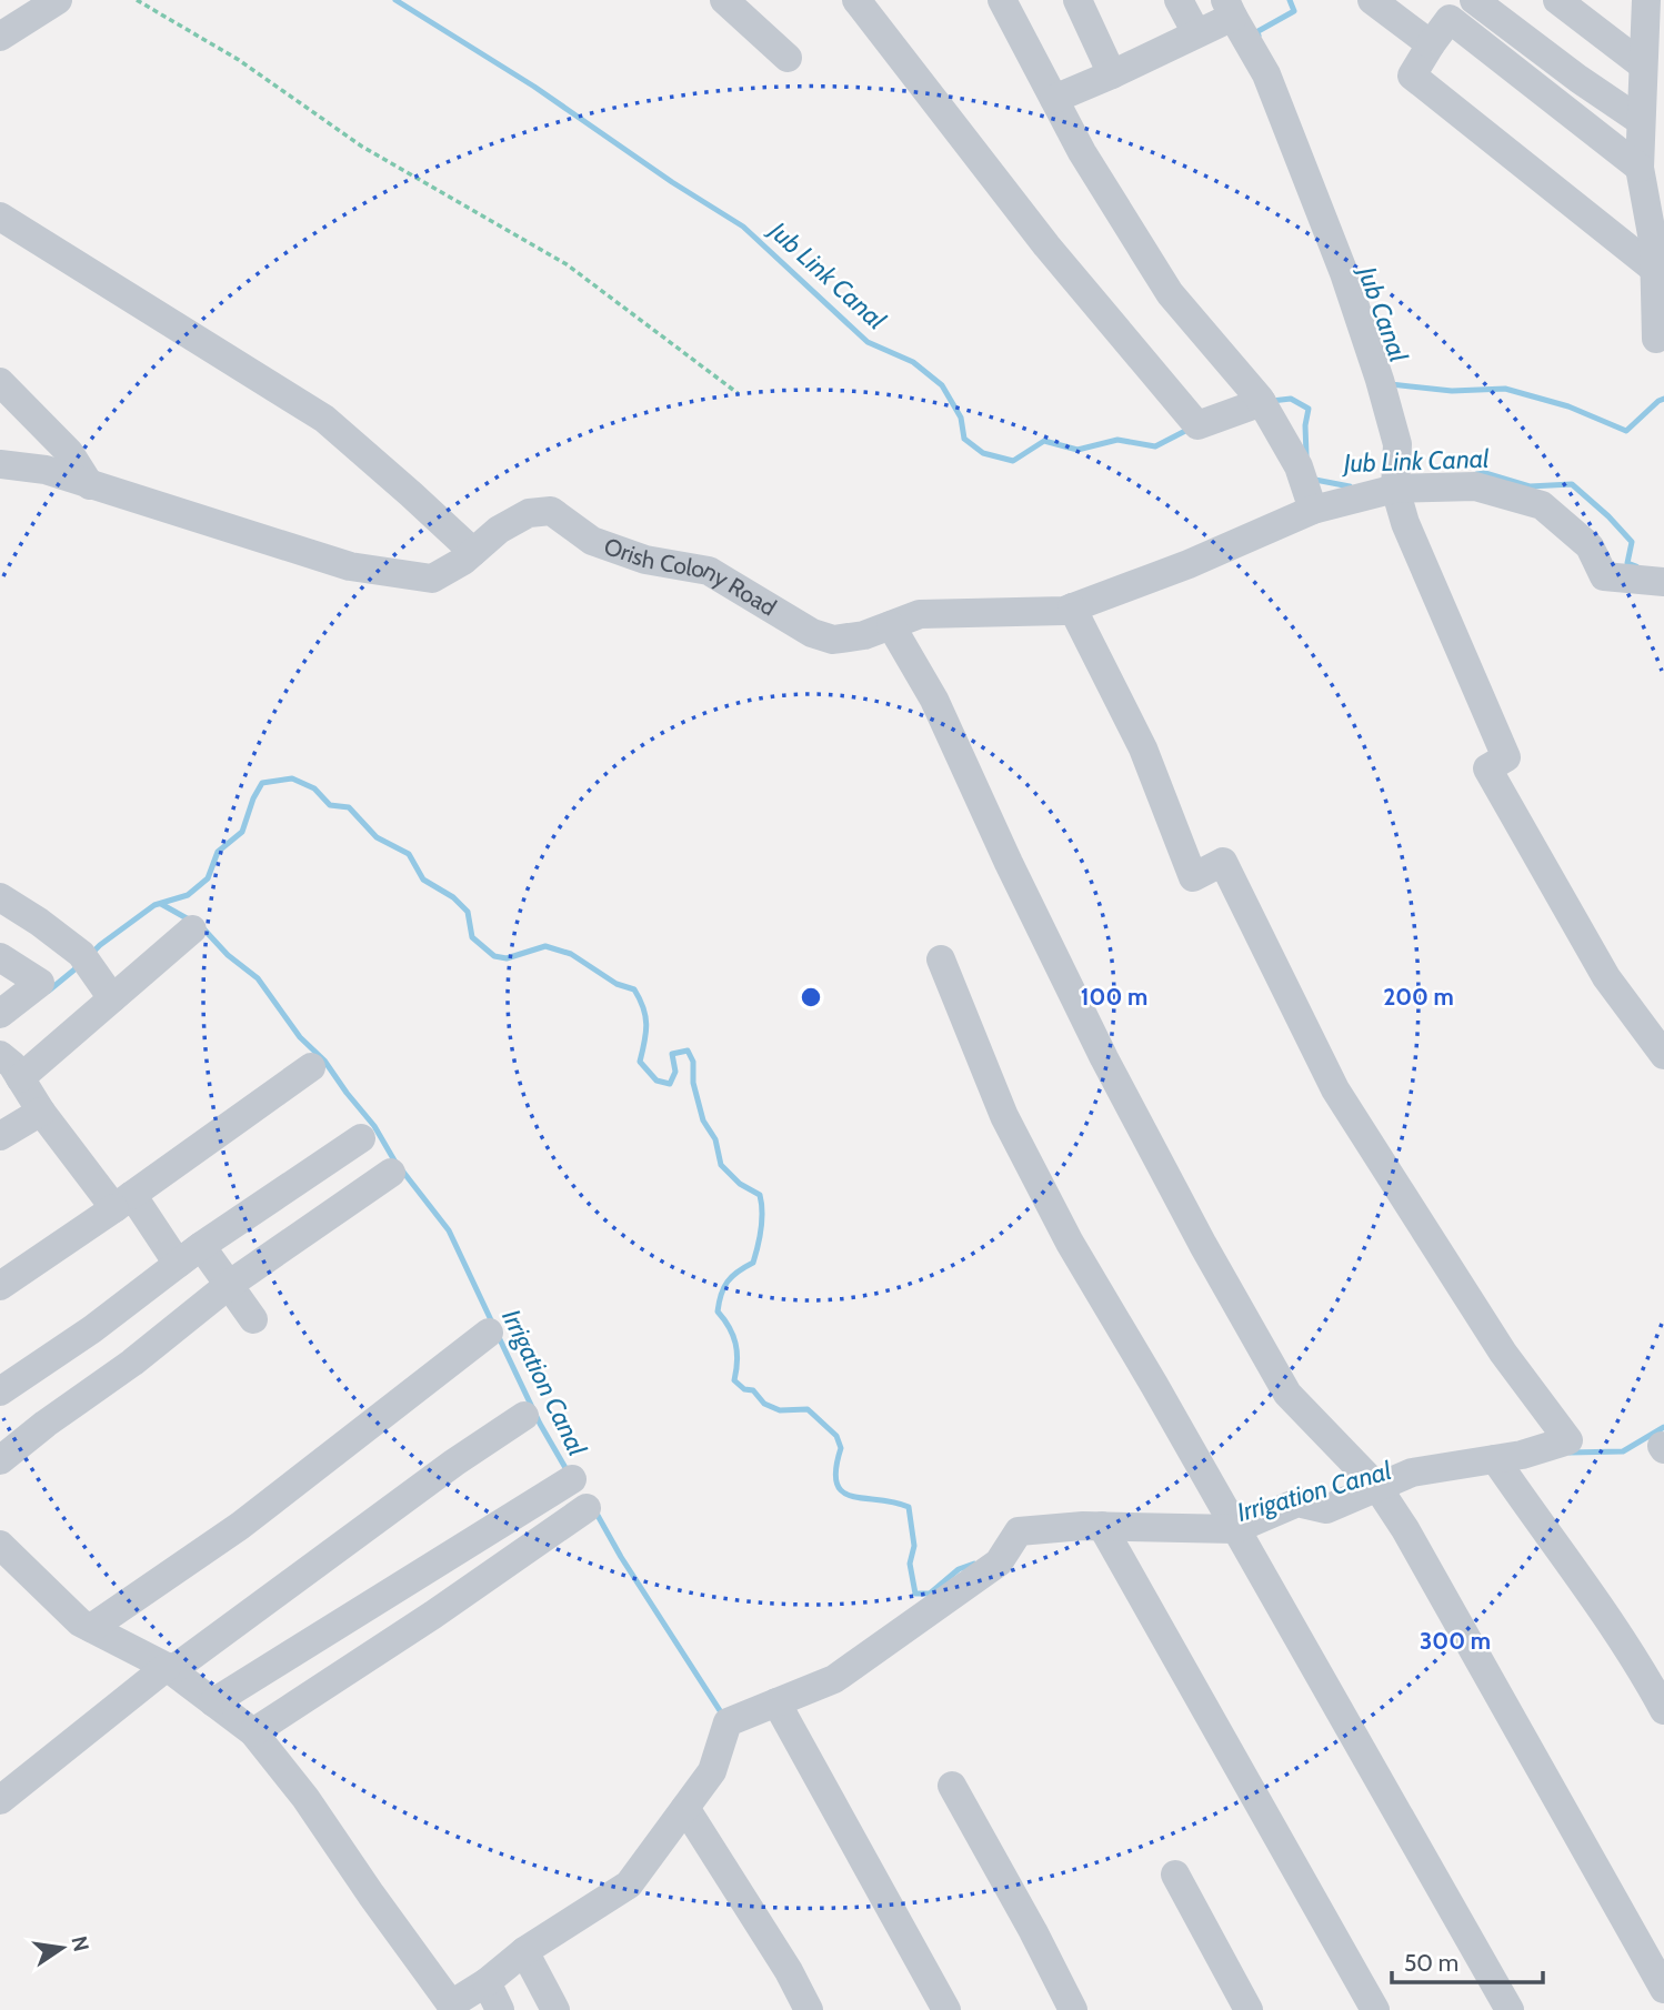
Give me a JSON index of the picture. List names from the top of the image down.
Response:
{
  "streets": {
    "street": ["Orish Colony Road"]
  },
  "water": ["Jub Link Canal", "Jub Canal", "Irrigation Canal"],
  "scale_bar": "50 m",
  "north": "right",
  "rings": ["100 m", "200 m", "300 m"]
}
